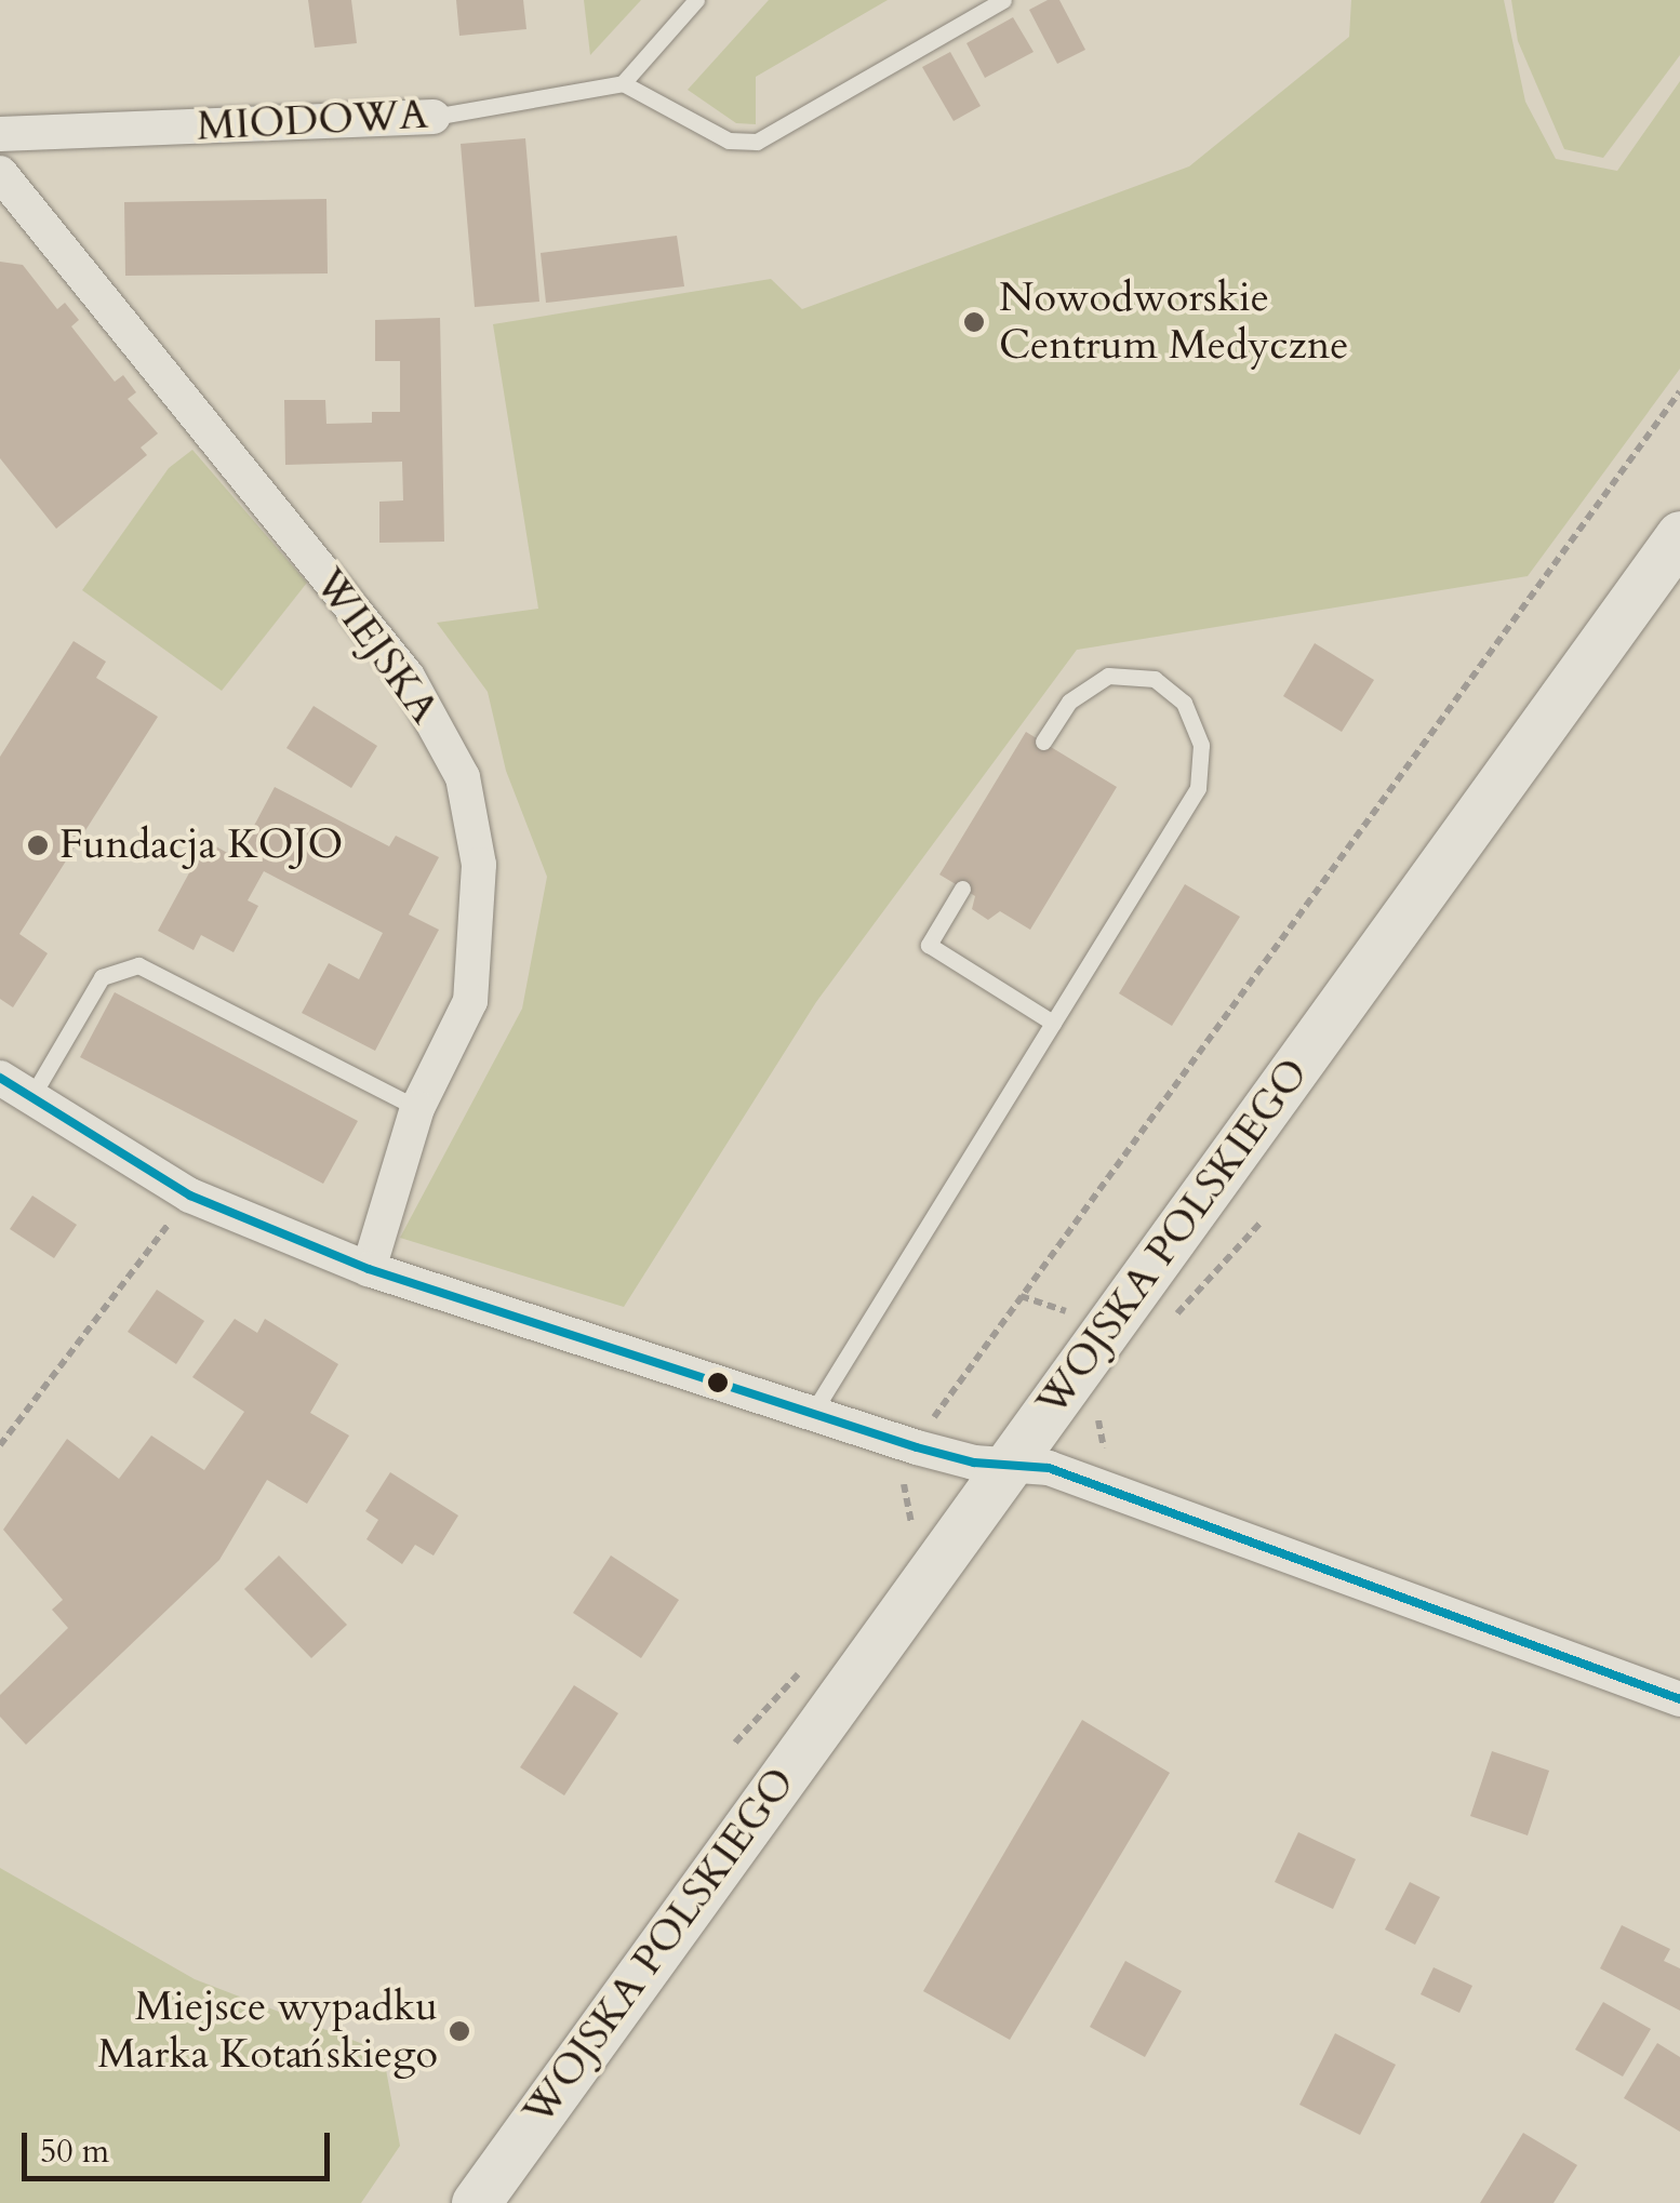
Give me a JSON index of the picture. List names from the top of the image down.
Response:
{
  "streets": {
    "main road": ["WOJSKA POLSKIEGO"],
    "street": ["MIODOWA", "WIEJSKA"]
  },
  "places": ["Nowodworskie Centrum Medyczne", "Fundacja KOJO", "Miejsce wypadku Marka Kotańskiego"],
  "scale_bar": "50 m"
}
